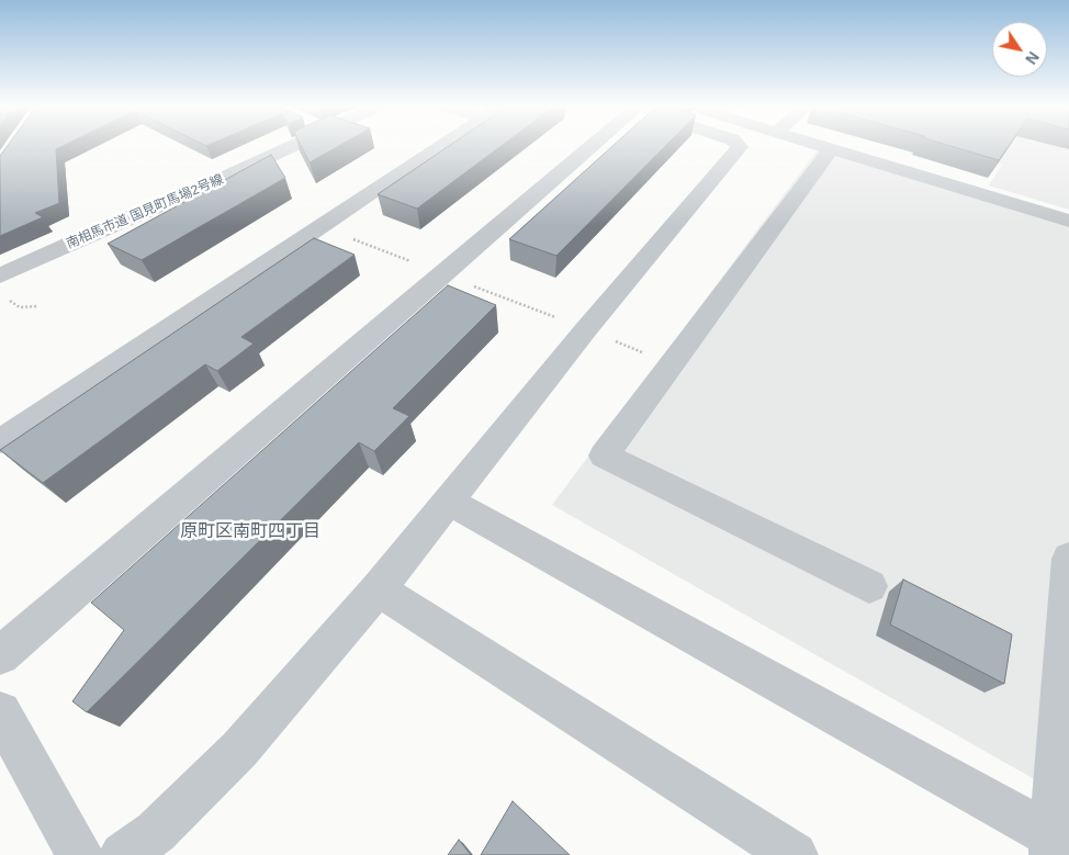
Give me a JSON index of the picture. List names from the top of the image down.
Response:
{
  "streets": {
    "street": ["南相馬市道 国見町馬場2号線"]
  },
  "districts": ["原町区南町四丁目"],
  "north": "bottom right"
}
